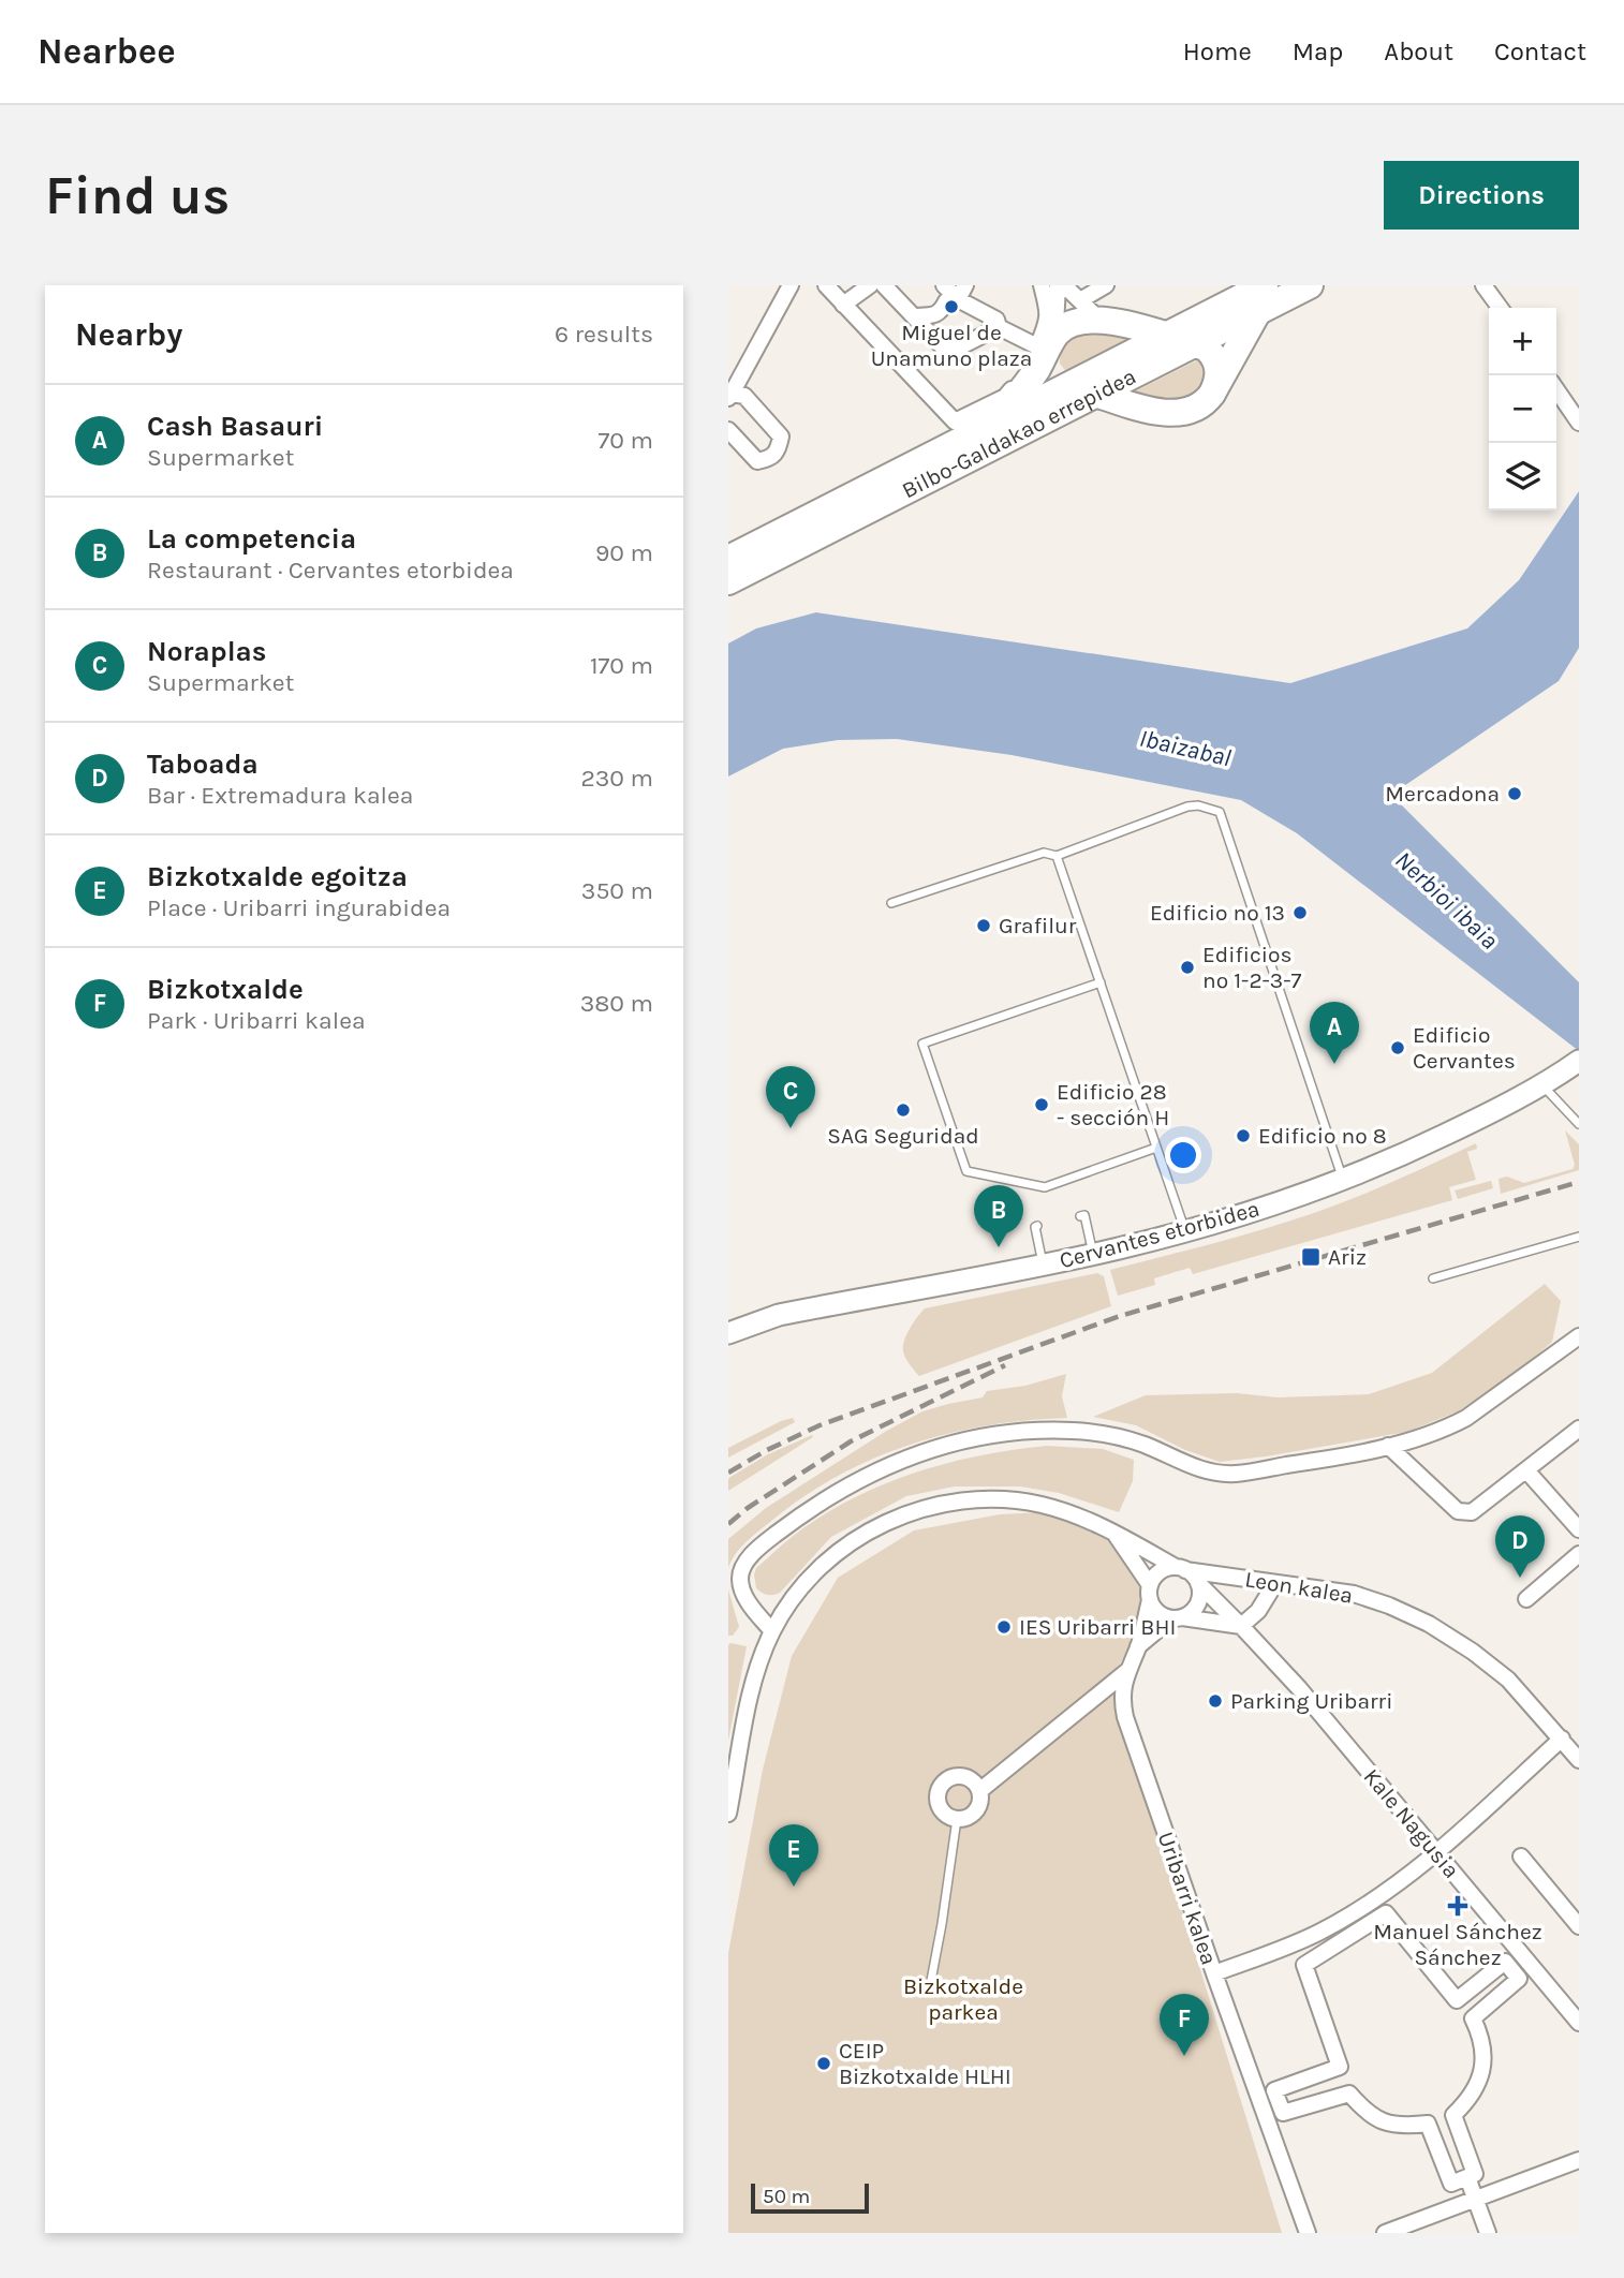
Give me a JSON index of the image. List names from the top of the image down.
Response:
{
  "streets": {
    "highway": ["Bilbo-Galdakao errepidea"],
    "street": [
      "Cervantes etorbidea",
      "Leon kalea",
      "Kale Nagusia",
      "Uribarri kalea"
    ]
  },
  "crossings": [
    ["Leon kalea", "Kale Nagusia"],
    ["Leon kalea", "Uribarri kalea"],
    ["Kale Nagusia", "Uribarri kalea"]
  ],
  "water": ["Ibaizabal", "Nerbioi ibaia"],
  "parks": ["Bizkotxalde parkea"],
  "places": {
    "other": [
      "Miguel de Unamuno plaza",
      "Mercadona",
      "Edificio nº 13",
      "Grafilur",
      "Edificios nº 1-2-3-7",
      "Edificio Cervantes",
      "Edificio 28 - sección H",
      "SAG Seguridad",
      "Edificio nº 8",
      "IES Uribarri BHI",
      "Parking Uribarri",
      "CEIP Bizkotxalde HLHI"
    ],
    "transit": ["Ariz"],
    "health": ["Manuel Sánchez Sánchez"]
  },
  "scale_bar": "50 m",
  "page": {
    "header": "Nearbee",
    "nav": [
      "Home",
      "Map",
      "About",
      "Contact"
    ],
    "buttons": "Directions",
    "title": "Find us",
    "heading": ["Nearby", "6 results"],
    "map_buttons": ["+", "−"],
    "list": [
      {
        "mark": "A",
        "name": "Cash Basauri",
        "note": "Supermarket",
        "value": "70 m"
      },
      {
        "mark": "B",
        "name": "La competencia",
        "note": "Restaurant · Cervantes etorbidea",
        "value": "90 m"
      },
      {
        "mark": "C",
        "name": "Noraplas",
        "note": "Supermarket",
        "value": "170 m"
      },
      {
        "mark": "D",
        "name": "Taboada",
        "note": "Bar · Extremadura kalea",
        "value": "230 m"
      },
      {
        "mark": "E",
        "name": "Bizkotxalde egoitza",
        "note": "Place · Uribarri ingurabidea",
        "value": "350 m"
      },
      {
        "mark": "F",
        "name": "Bizkotxalde",
        "note": "Park · Uribarri kalea",
        "value": "380 m"
      }
    ],
    "pins": [
      "A",
      "C",
      "B",
      "D",
      "E",
      "F"
    ],
    "scale": "50 m"
  }
}
